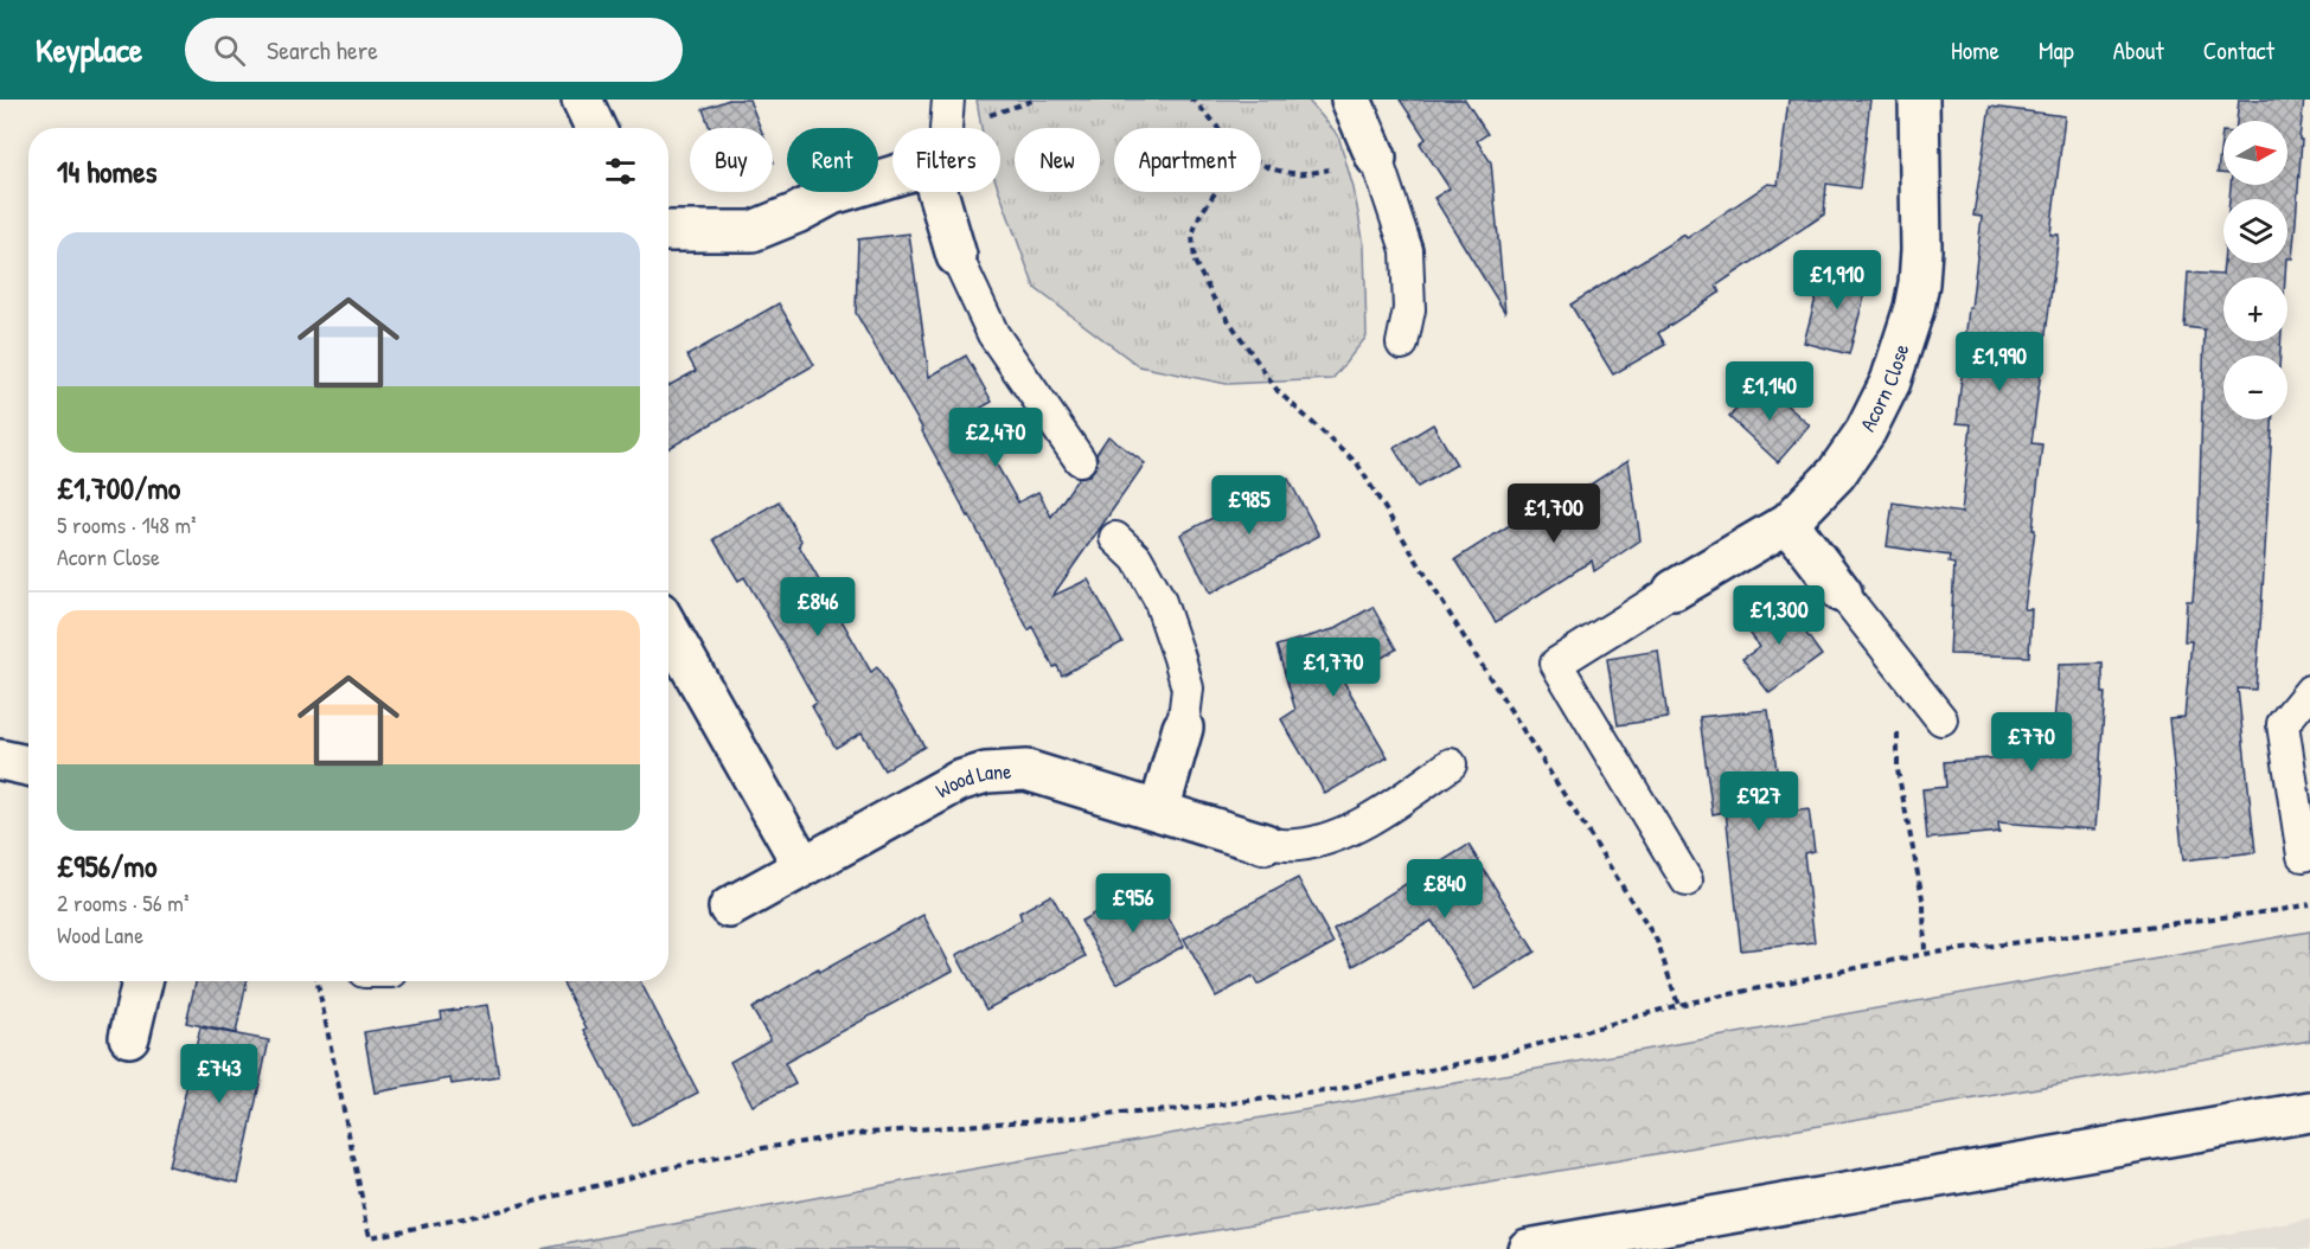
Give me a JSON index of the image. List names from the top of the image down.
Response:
{
  "streets": {
    "main road": ["Acorn Close", "Wood Lane"]
  },
  "north": "right",
  "page": {
    "header": "Keyplace",
    "search": "Search here",
    "nav": [
      "Home",
      "Map",
      "About",
      "Contact"
    ],
    "map_buttons": ["+", "−"],
    "chip": [
      "Buy",
      "Rent",
      "Filters",
      "New",
      "Apartment"
    ],
    "heading": "14 homes",
    "list": [
      {
        "name": "£1,700/mo",
        "note": "5 rooms · 148 m² · Acorn Close"
      },
      {
        "name": "£956/mo",
        "note": "2 rooms · 56 m² · Wood Lane"
      }
    ],
    "price": [
      "£1,910",
      "£1,990",
      "£1,140",
      "£2,470",
      "£985",
      "£1,700",
      "£846",
      "£1,300",
      "£1,770",
      "£770",
      "£927",
      "£840",
      "£956",
      "£743"
    ]
  }
}
